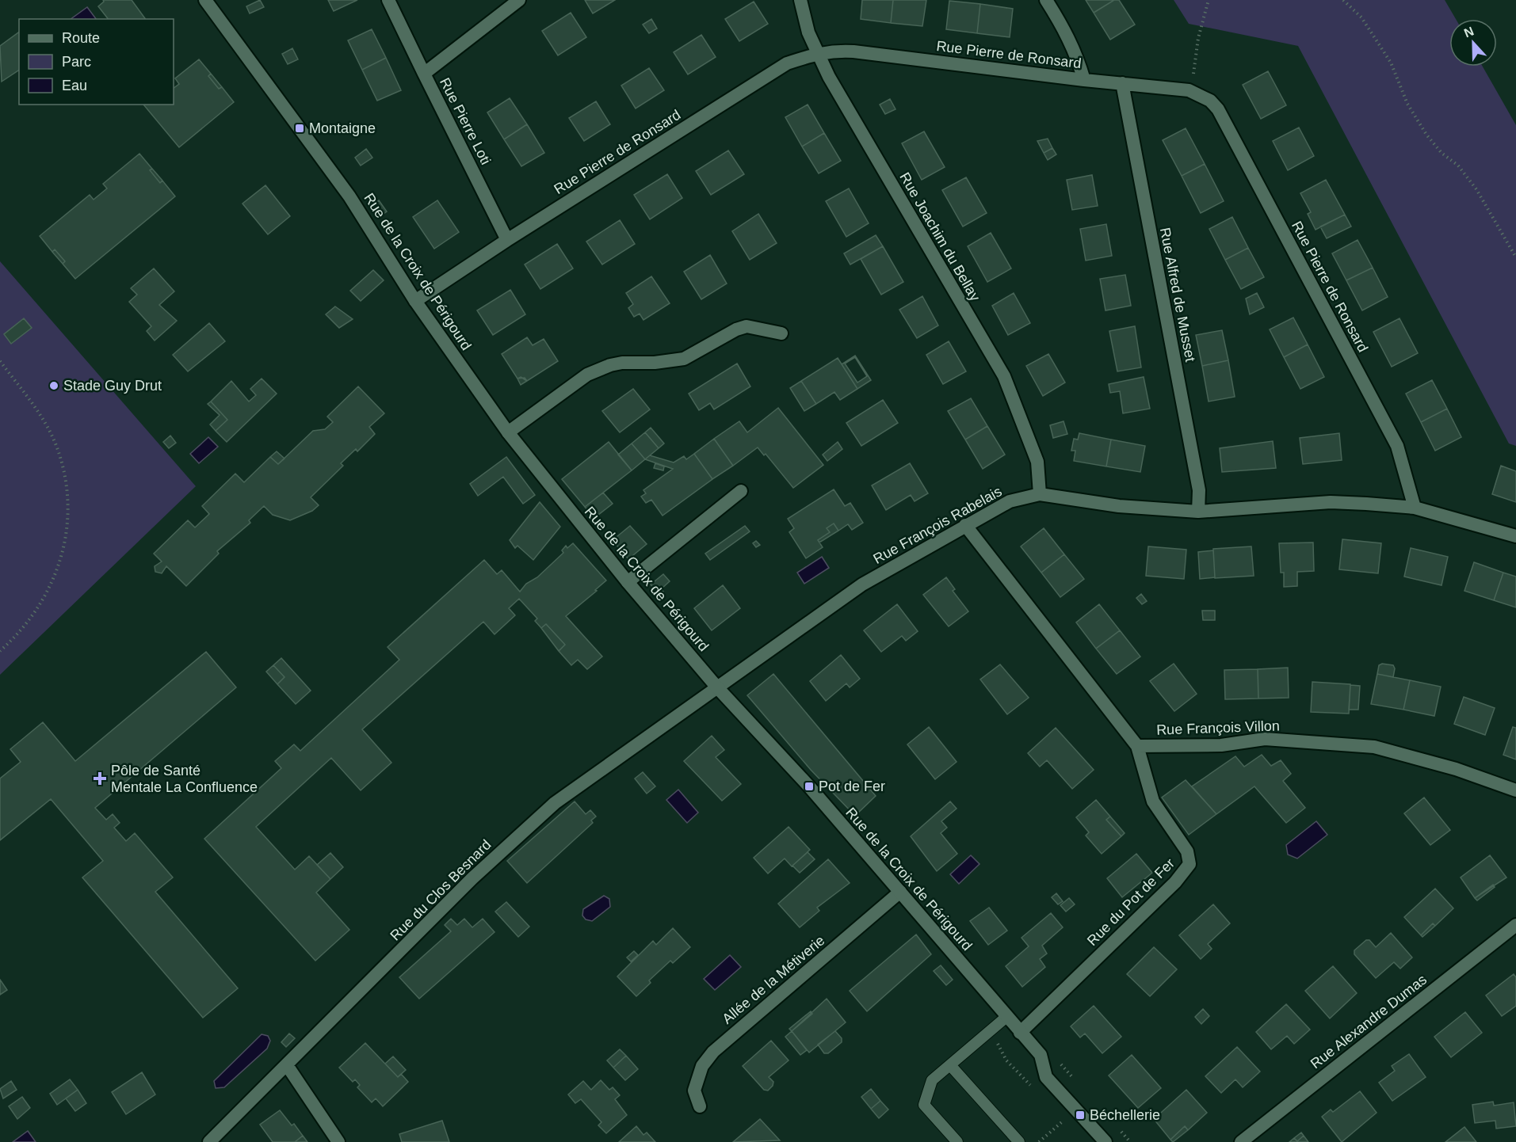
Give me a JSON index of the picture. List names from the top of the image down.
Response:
{
  "streets": {
    "street": [
      "Rue Pierre de Ronsard",
      "Rue Pierre Loti",
      "Rue Joachim du Bellay",
      "Rue de la Croix de Périgourd",
      "Rue Alfred de Musset",
      "Rue François Rabelais",
      "Rue François Villon",
      "Rue du Clos Besnard",
      "Rue du Pot de Fer",
      "Allée de la Métiverie",
      "Rue Alexandre Dumas"
    ]
  },
  "crossings": [
    ["Rue Pierre de Ronsard", "Rue Pierre Loti"],
    ["Rue Pierre de Ronsard", "Rue Joachim du Bellay"],
    ["Rue Pierre de Ronsard", "Rue de la Croix de Périgourd"],
    ["Rue Pierre de Ronsard", "Rue Alfred de Musset"],
    ["Rue Pierre de Ronsard", "Rue François Rabelais"],
    ["Rue Joachim du Bellay", "Rue François Rabelais"],
    ["Rue de la Croix de Périgourd", "Rue François Rabelais"],
    ["Rue de la Croix de Périgourd", "Rue du Clos Besnard"],
    ["Rue de la Croix de Périgourd", "Rue du Pot de Fer"],
    ["Rue de la Croix de Périgourd", "Allée de la Métiverie"],
    ["Rue Alfred de Musset", "Rue François Rabelais"],
    ["Rue François Rabelais", "Rue François Villon"],
    ["Rue François Rabelais", "Rue du Clos Besnard"],
    ["Rue François Villon", "Rue du Pot de Fer"]
  ],
  "places": {
    "transit": ["Montaigne", "Pot de Fer", "Béchellerie"],
    "other": ["Stade Guy Drut"],
    "health": ["Pôle de Santé Mentale La Confluence"]
  },
  "legend": ["Route", "Parc", "Eau"],
  "north": "top"
}
